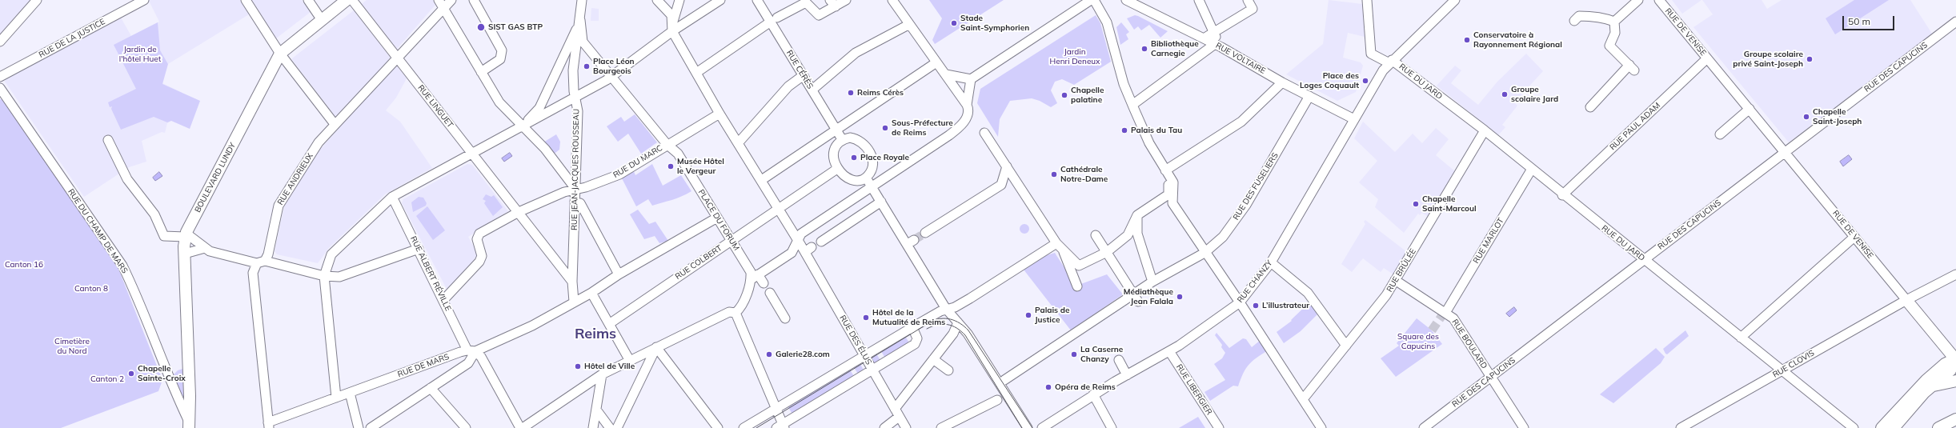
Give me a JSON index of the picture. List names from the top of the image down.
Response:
{
  "streets": {
    "main road": ["RUE DE VENISE", "BOULEVARD LUNDY"],
    "street": [
      "RUE DE LA JUSTICE",
      "RUE VOLTAIRE",
      "RUE DES CAPUCINS",
      "RUE CÉRÈS",
      "RUE DU JARD",
      "RUE LINGUET",
      "RUE PAUL ADAM",
      "RUE DU MARC",
      "RUE JEAN-JACQUES ROUSSEAU",
      "RUE ANDRIEUX",
      "RUE DES FUSELIERS",
      "PLACE DU FORUM",
      "RUE DU CHAMP DE MARS",
      "RUE MARLOT",
      "RUE COLBERT",
      "RUE BRÛLÉE",
      "RUE ALBERT RÉVILLE",
      "RUE CHANZY",
      "RUE DES ÉLUS",
      "RUE BOULARD",
      "RUE CLOVIS",
      "RUE DE MARS",
      "RUE LIBERGIER"
    ]
  },
  "crossings": [
    ["RUE DE VENISE", "RUE DES CAPUCINS"],
    ["RUE DE VENISE", "RUE PAUL ADAM"],
    ["RUE DE VENISE", "RUE CLOVIS"],
    ["RUE VOLTAIRE", "RUE DES FUSELIERS"],
    ["RUE VOLTAIRE", "RUE CHANZY"],
    ["RUE DES CAPUCINS", "RUE DU JARD"],
    ["RUE DES CAPUCINS", "RUE BOULARD"],
    ["RUE CÉRÈS", "RUE COLBERT"],
    ["RUE DU JARD", "RUE PAUL ADAM"],
    ["RUE DU JARD", "RUE MARLOT"],
    ["RUE DU JARD", "RUE BRÛLÉE"],
    ["RUE DU JARD", "RUE CHANZY"],
    ["RUE DU JARD", "RUE CLOVIS"],
    ["RUE LINGUET", "RUE DU MARC"],
    ["RUE LINGUET", "RUE JEAN-JACQUES ROUSSEAU"],
    ["RUE LINGUET", "RUE ANDRIEUX"],
    ["RUE DU MARC", "RUE JEAN-JACQUES ROUSSEAU"],
    ["RUE DU MARC", "PLACE DU FORUM"],
    ["RUE DU MARC", "RUE ALBERT RÉVILLE"],
    ["RUE JEAN-JACQUES ROUSSEAU", "RUE DE MARS"],
    ["BOULEVARD LUNDY", "RUE DU CHAMP DE MARS"],
    ["RUE ANDRIEUX", "RUE DE MARS"],
    ["PLACE DU FORUM", "RUE COLBERT"],
    ["PLACE DU FORUM", "RUE DE MARS"],
    ["RUE MARLOT", "RUE BOULARD"],
    ["RUE BRÛLÉE", "RUE BOULARD"],
    ["RUE ALBERT RÉVILLE", "RUE DE MARS"],
    ["RUE CHANZY", "RUE LIBERGIER"]
  ],
  "districts": ["Reims"],
  "parks": [
    "Jardin de l'hôtel Huet",
    "Jardin Henri Deneux",
    "Canton 16",
    "Canton 8",
    "Square des Capucins",
    "Cimetière du Nord",
    "Canton 2"
  ],
  "places": [
    "Stade Saint-Symphorien",
    "SIST GAS BTP",
    "Conservatoire à Rayonnement Régional",
    "Bibliothèque Carnegie",
    "Groupe scolaire privé Saint-Joseph",
    "Place Léon Bourgeois",
    "Place des Loges Coquault",
    "Reims Cérès",
    "Groupe scolaire Jard",
    "Chapelle palatine",
    "Chapelle Saint-Joseph",
    "Sous-Préfecture de Reims",
    "Palais du Tau",
    "Place Royale",
    "Musée Hôtel le Vergeur",
    "Cathédrale Notre-Dame",
    "Chapelle Saint-Marcoul",
    "Médiathèque Jean Falala",
    "L’illustrateur",
    "Palais de Justice",
    "Hôtel de la Mutualité de Reims",
    "Galerie28.com",
    "La Caserne Chanzy",
    "Hôtel de Ville",
    "Chapelle Sainte-Croix",
    "Opéra de Reims"
  ],
  "scale_bar": "50 m"
}
